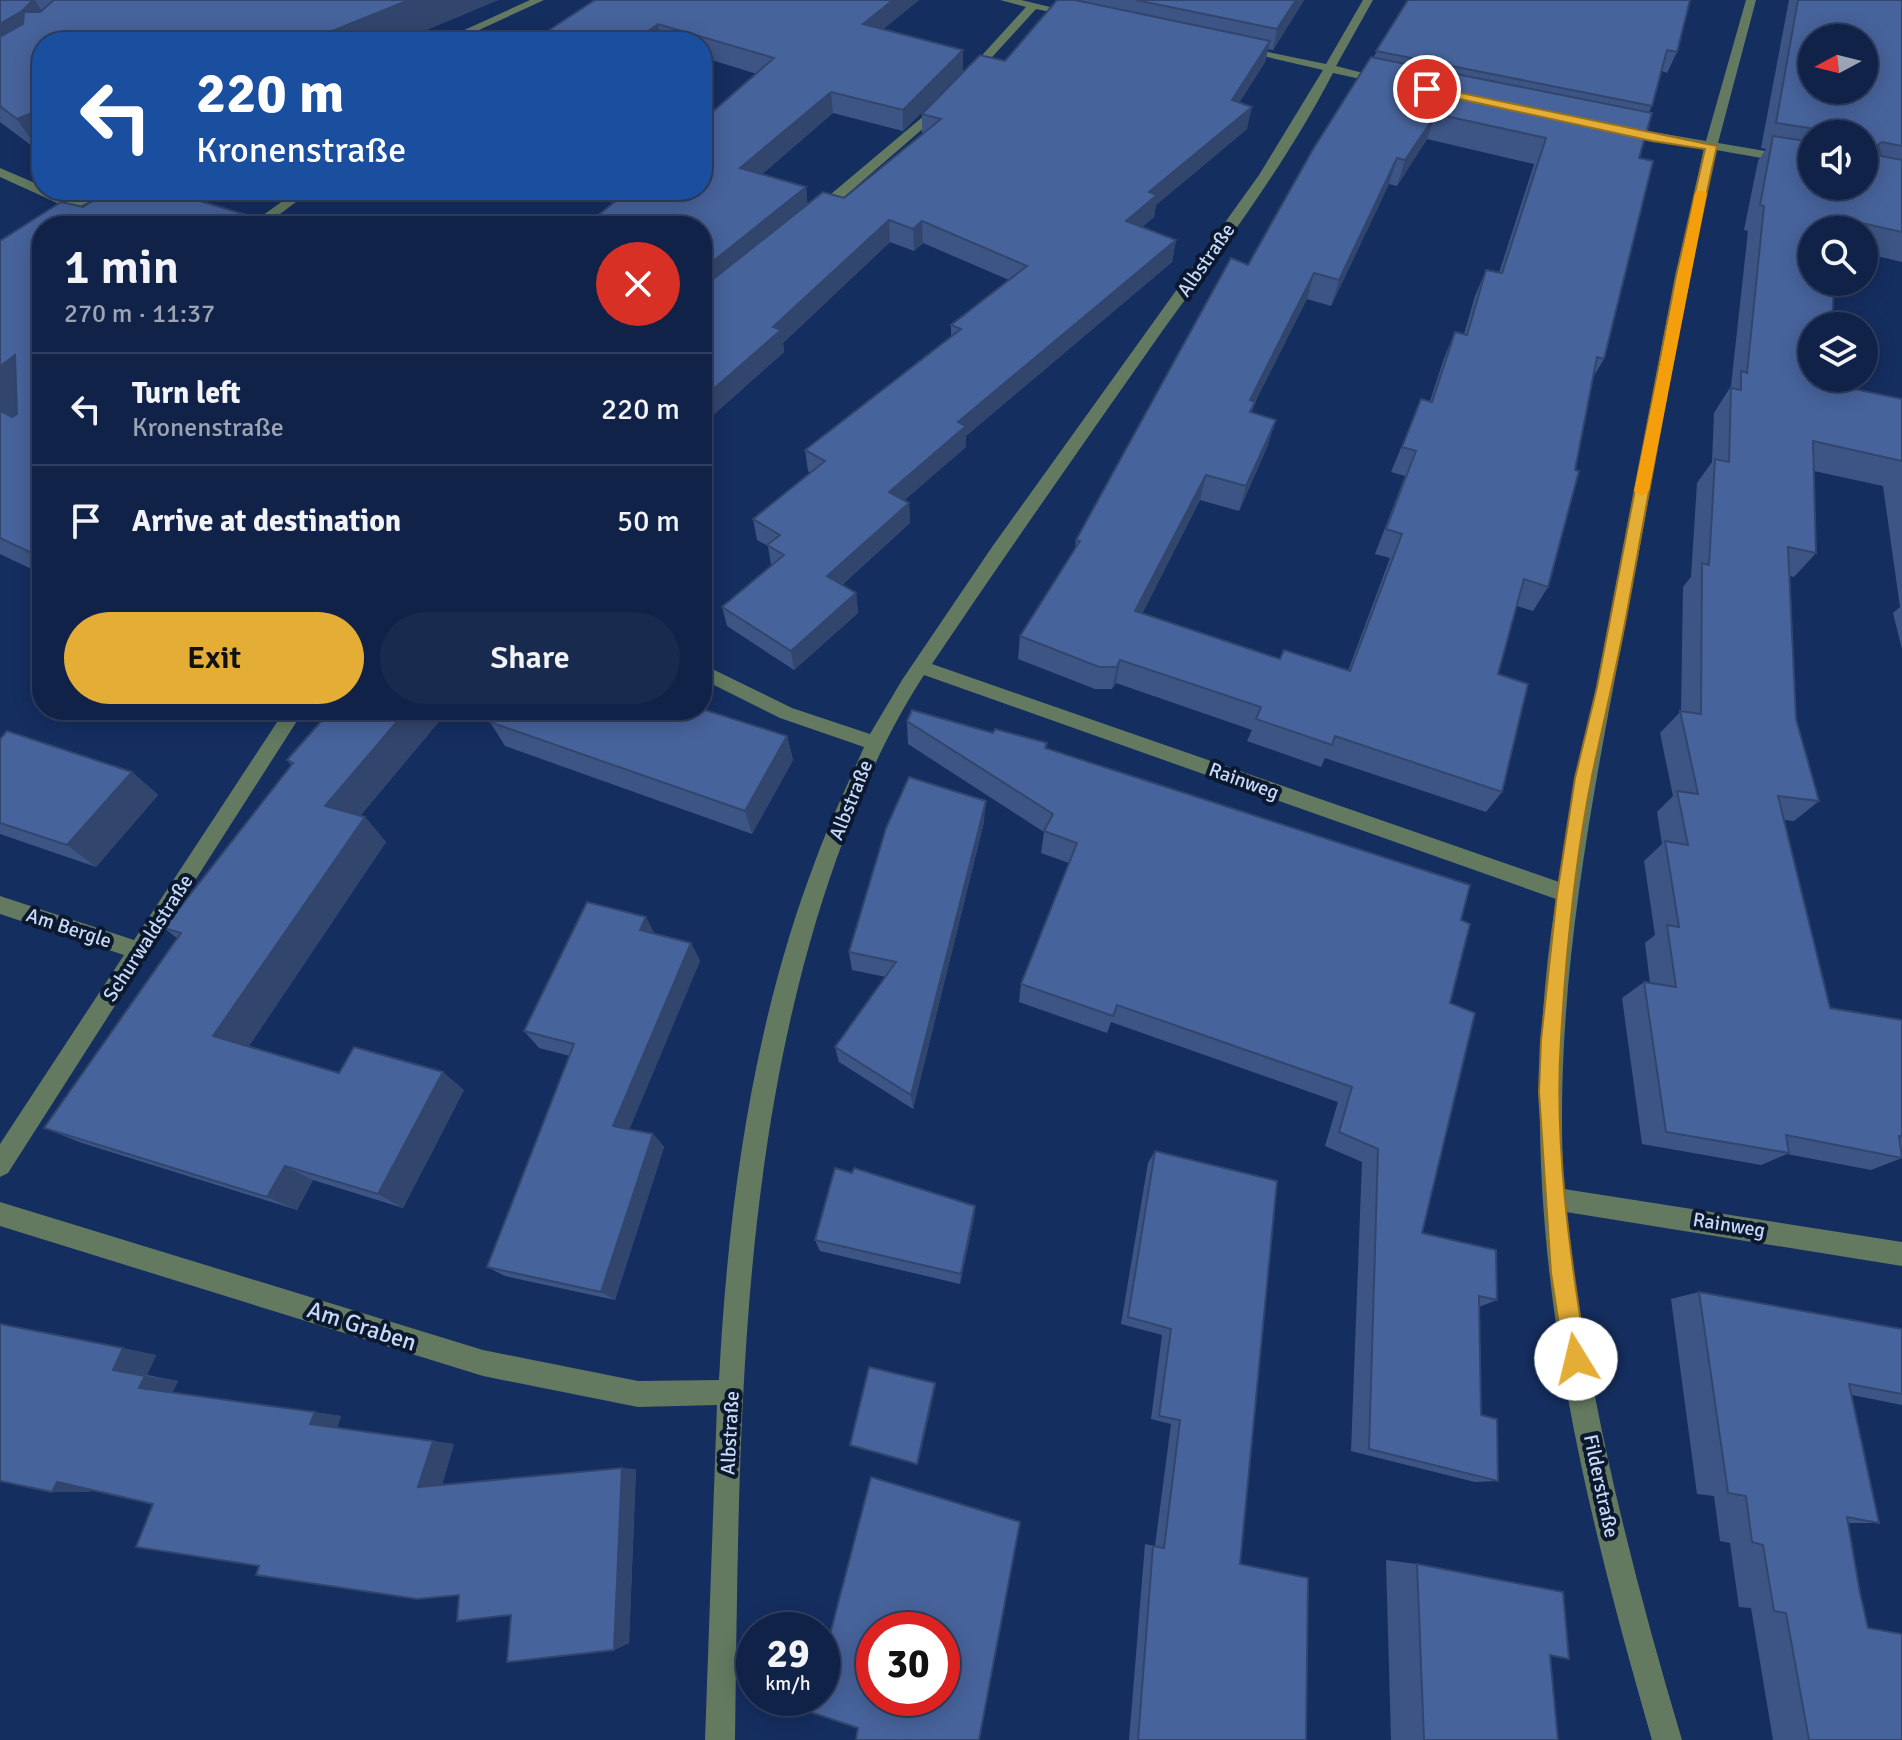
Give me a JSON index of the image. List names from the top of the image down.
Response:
{
  "streets": {
    "street": [
      "Albstraße",
      "Rainweg",
      "Am Bergle",
      "Schurwaldstraße",
      "Am Graben",
      "Filderstraße"
    ]
  },
  "crossings": [
    ["Albstraße", "Rainweg"],
    ["Albstraße", "Am Graben"],
    ["Rainweg", "Filderstraße"],
    ["Am Bergle", "Schurwaldstraße"]
  ],
  "north": "left",
  "page": {
    "turn": ["220 m", "Kronenstraße"],
    "heading": ["1 min", "270 m · 11:37"],
    "list": [
      {
        "name": "Turn left",
        "note": "Kronenstraße",
        "value": "220 m"
      },
      {
        "name": "Arrive at destination",
        "value": "50 m"
      }
    ],
    "buttons": ["Exit", "Share"],
    "speed": "29 km/h",
    "limit": "30"
  }
}
